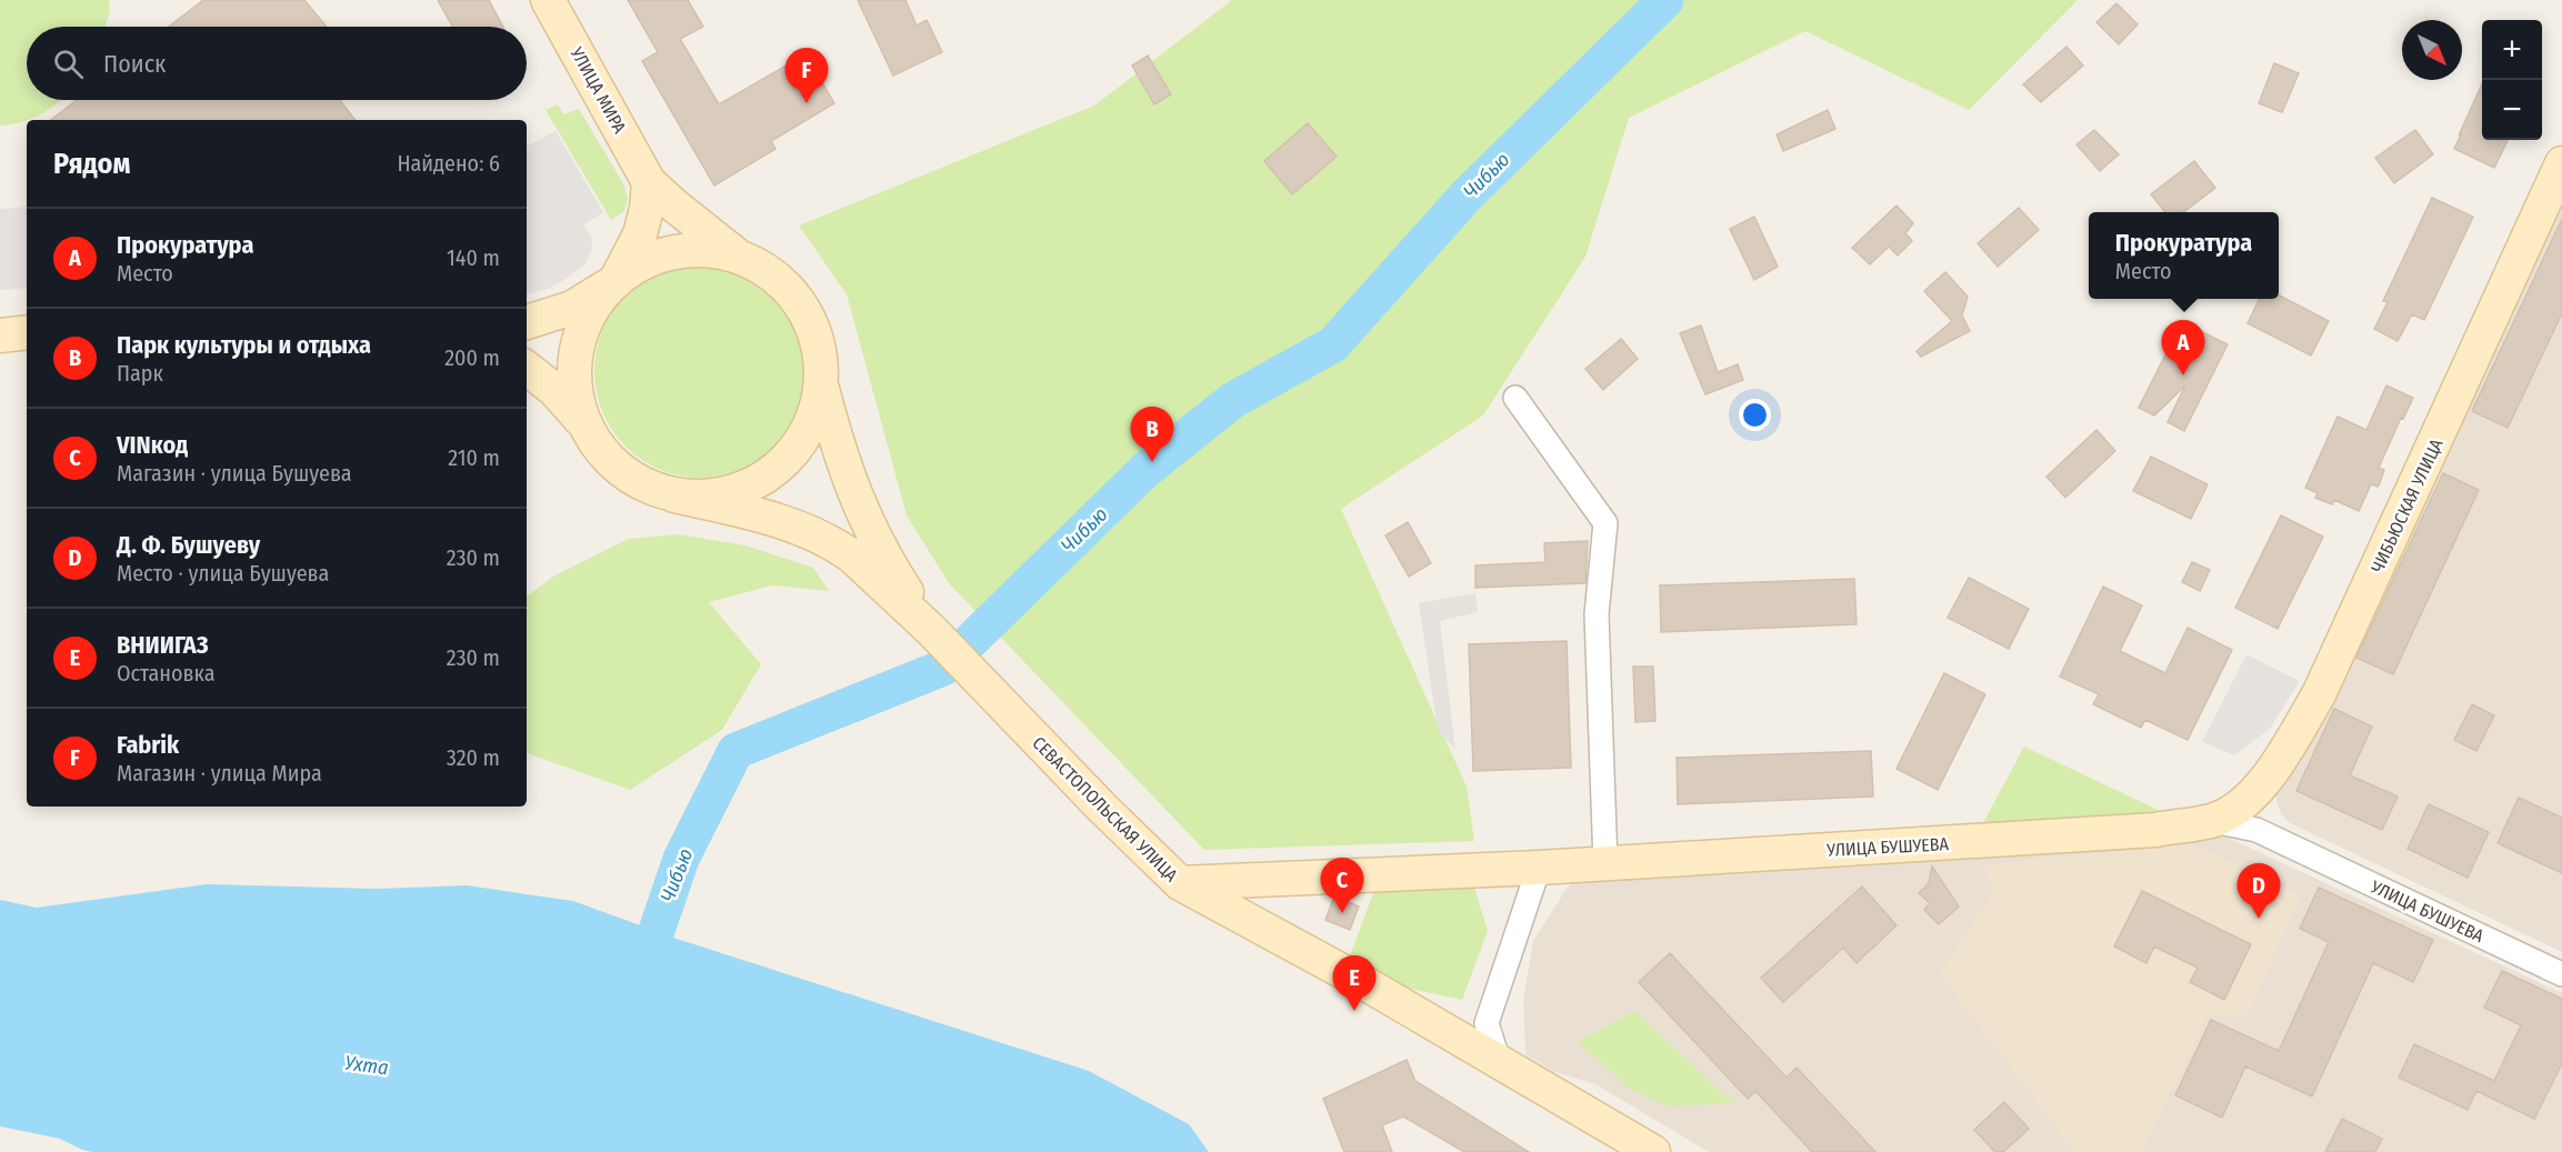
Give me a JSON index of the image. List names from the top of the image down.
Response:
{
  "streets": {
    "main road": [
      "УЛИЦА МИРА",
      "ЧИБЬЮСКАЯ УЛИЦА",
      "СЕВАСТОПОЛЬСКАЯ УЛИЦА",
      "УЛИЦА БУШУЕВА"
    ]
  },
  "crossings": [
    ["ЧИБЬЮСКАЯ УЛИЦА", "УЛИЦА БУШУЕВА"],
    ["СЕВАСТОПОЛЬСКАЯ УЛИЦА", "УЛИЦА БУШУЕВА"]
  ],
  "water": ["Чибью", "Ухта"],
  "north": "bottom right",
  "page": {
    "map_buttons": ["+", "−"],
    "search": "Поиск",
    "pins": [
      "F",
      "A",
      "B",
      "C",
      "D",
      "E"
    ],
    "heading": ["Рядом", "Найдено: 6"],
    "list": [
      {
        "mark": "A",
        "name": "Прокуратура",
        "note": "Место",
        "value": "140 m"
      },
      {
        "mark": "B",
        "name": "Парк культуры и отдыха",
        "note": "Парк",
        "value": "200 m"
      },
      {
        "mark": "C",
        "name": "VINкод",
        "note": "Магазин · улица Бушуева",
        "value": "210 m"
      },
      {
        "mark": "D",
        "name": "Д. Ф. Бушуеву",
        "note": "Место · улица Бушуева",
        "value": "230 m"
      },
      {
        "mark": "E",
        "name": "ВНИИГАЗ",
        "note": "Остановка",
        "value": "230 m"
      },
      {
        "mark": "F",
        "name": "Fabrik",
        "note": "Магазин · улица Мира",
        "value": "320 m"
      }
    ],
    "popup": ["Прокуратура", "Место"]
  }
}
